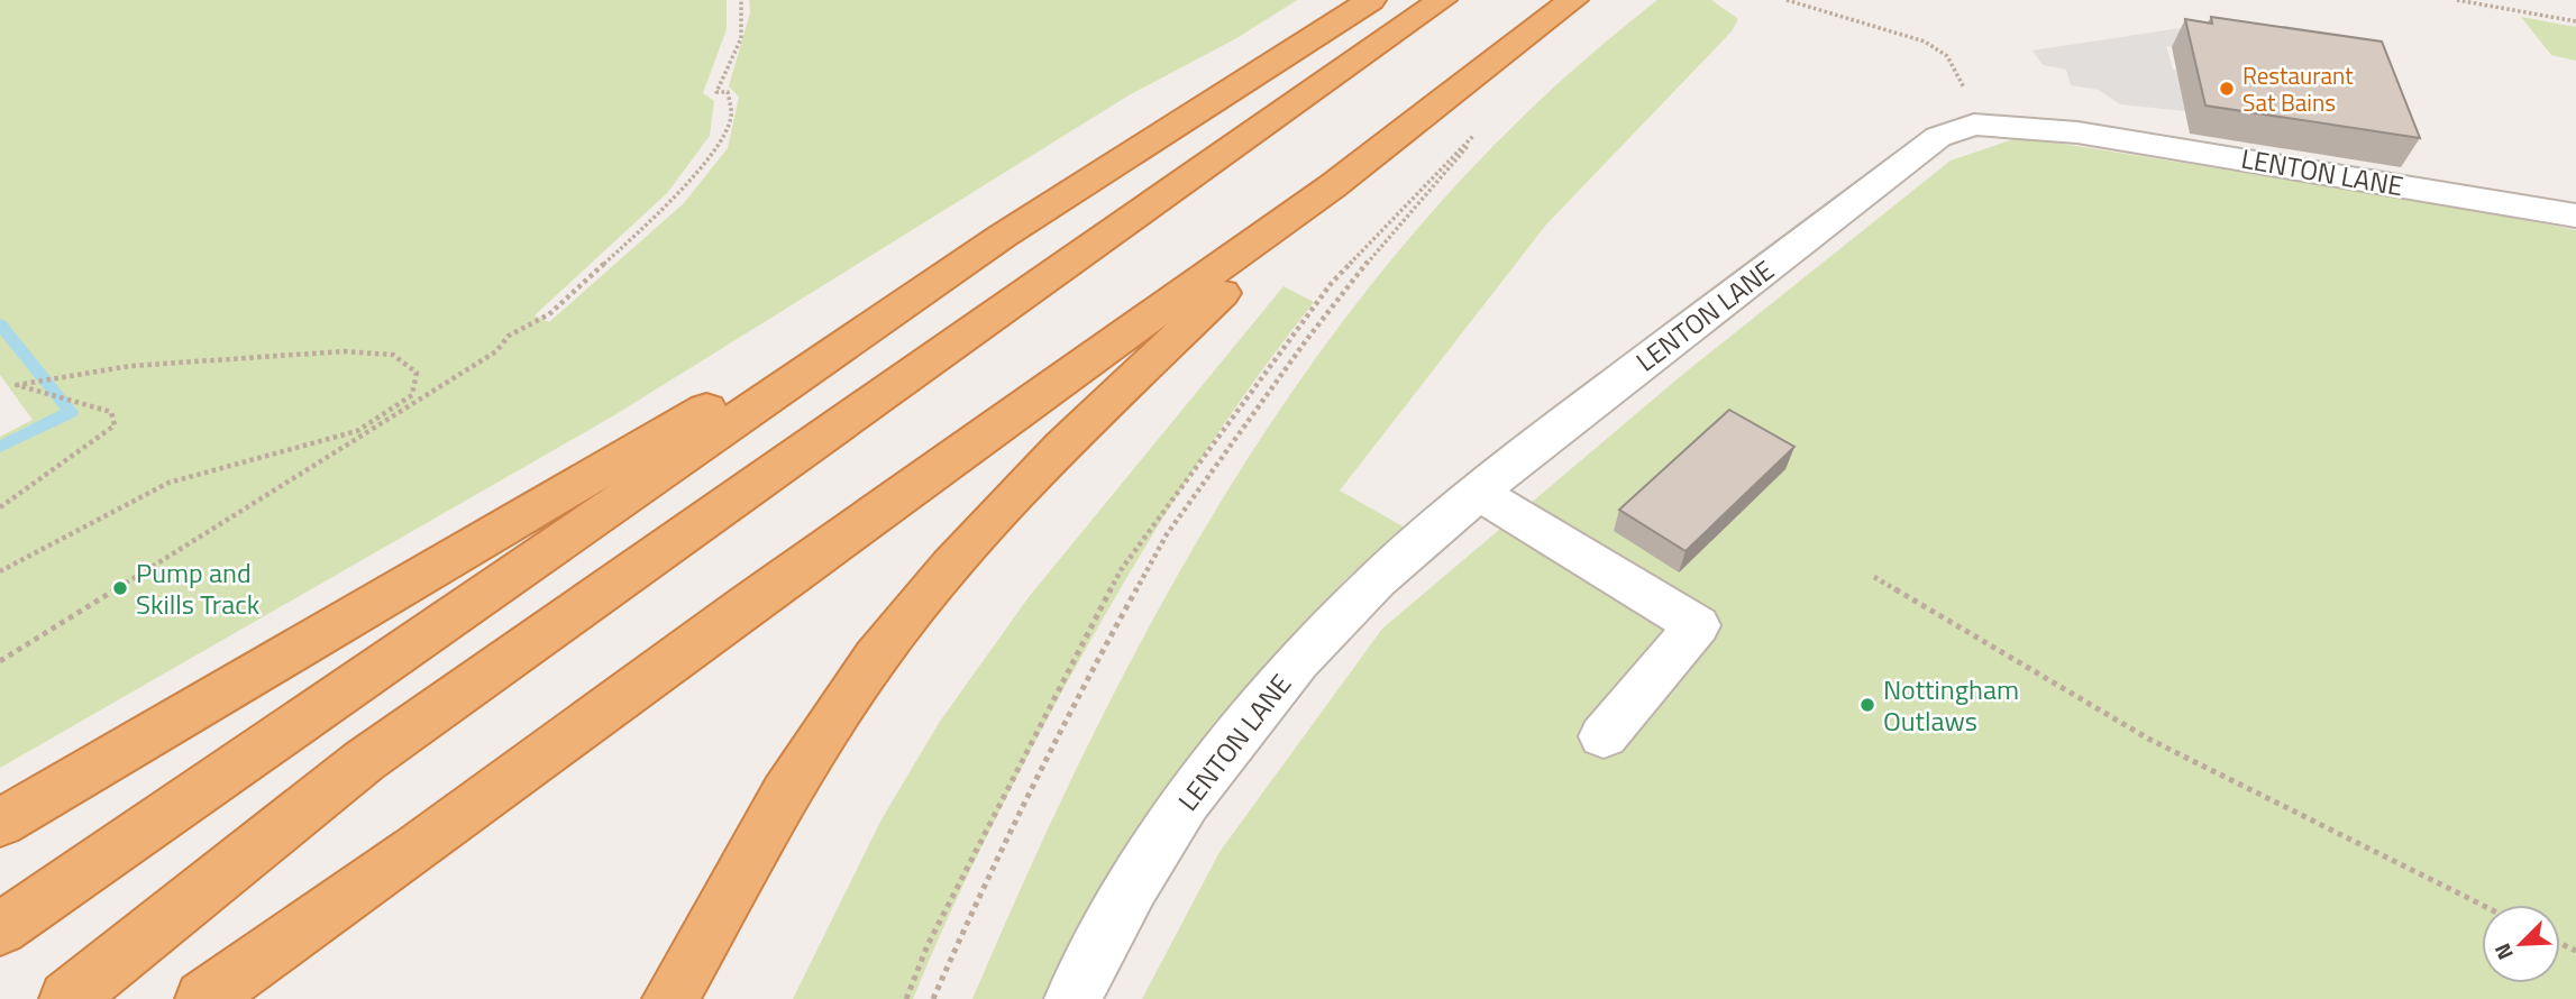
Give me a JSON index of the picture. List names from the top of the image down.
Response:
{
  "streets": {
    "street": ["LENTON LANE"]
  },
  "places": ["Restaurant Sat Bains", "Pump and Skills Track", "Nottingham Outlaws"],
  "north": "bottom left"
}
